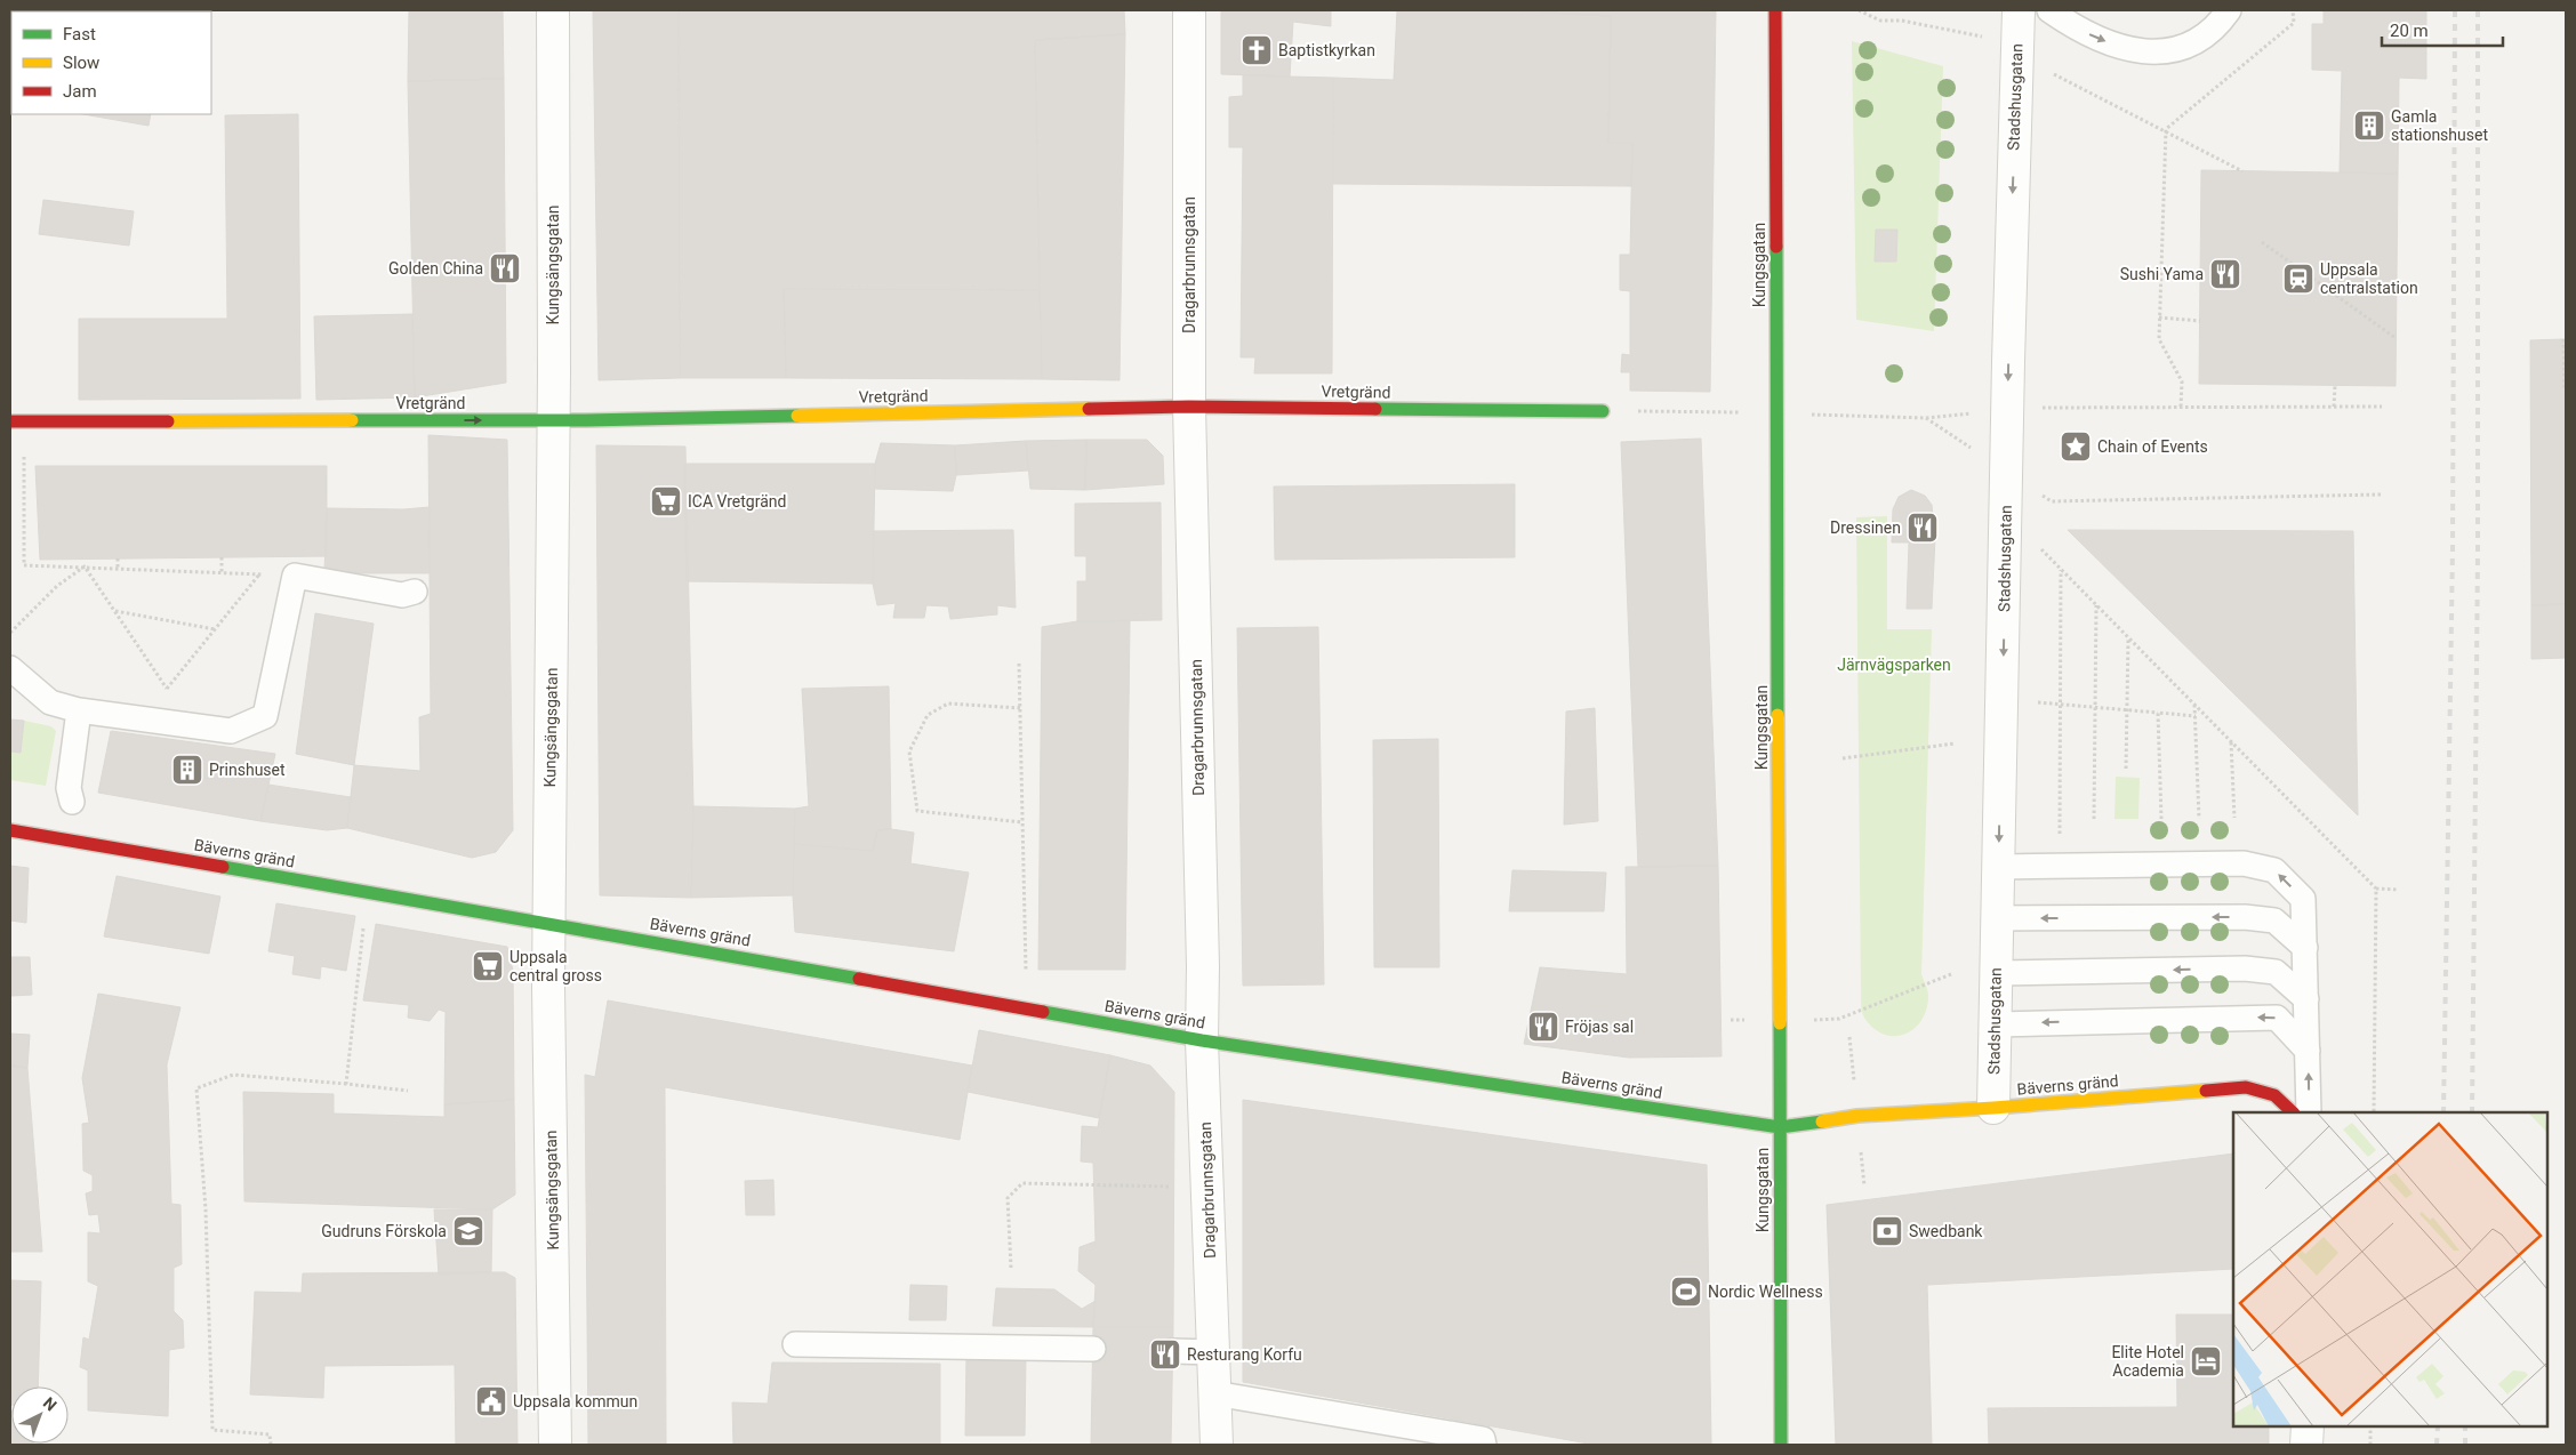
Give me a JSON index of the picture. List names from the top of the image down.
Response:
{
  "streets": {
    "street": [
      "Stadshusgatan",
      "Kungsängsgatan",
      "Dragarbrunnsgatan",
      "Kungsgatan",
      "Vretgränd",
      "Bäverns gränd"
    ]
  },
  "crossings": [
    ["Stadshusgatan", "Bäverns gränd"],
    ["Kungsängsgatan", "Vretgränd"],
    ["Kungsängsgatan", "Bäverns gränd"],
    ["Dragarbrunnsgatan", "Vretgränd"],
    ["Dragarbrunnsgatan", "Bäverns gränd"],
    ["Kungsgatan", "Bäverns gränd"]
  ],
  "one_way": ["Stadshusgatan"],
  "parks": ["Järnvägsparken"],
  "places": {
    "church": ["Baptistkyrkan"],
    "building": ["Gamla stationshuset", "Prinshuset"],
    "restaurant": [
      "Golden China",
      "Sushi Yama",
      "Dressinen",
      "Fröjas sal",
      "Resturang Korfu"
    ],
    "station": ["Uppsala centralstation"],
    "place": ["Chain of Events"],
    "supermarket": ["ICA Vretgränd", "Uppsala central gross"],
    "school or university": ["Gudruns Förskola"],
    "bank": ["Swedbank"],
    "sports": ["Nordic Wellness"],
    "hotel": ["Elite Hotel Academia"],
    "public building": ["Uppsala kommun"]
  },
  "legend": ["Fast", "Slow", "Jam"],
  "scale_bar": "20 m",
  "north": "top right"
}
